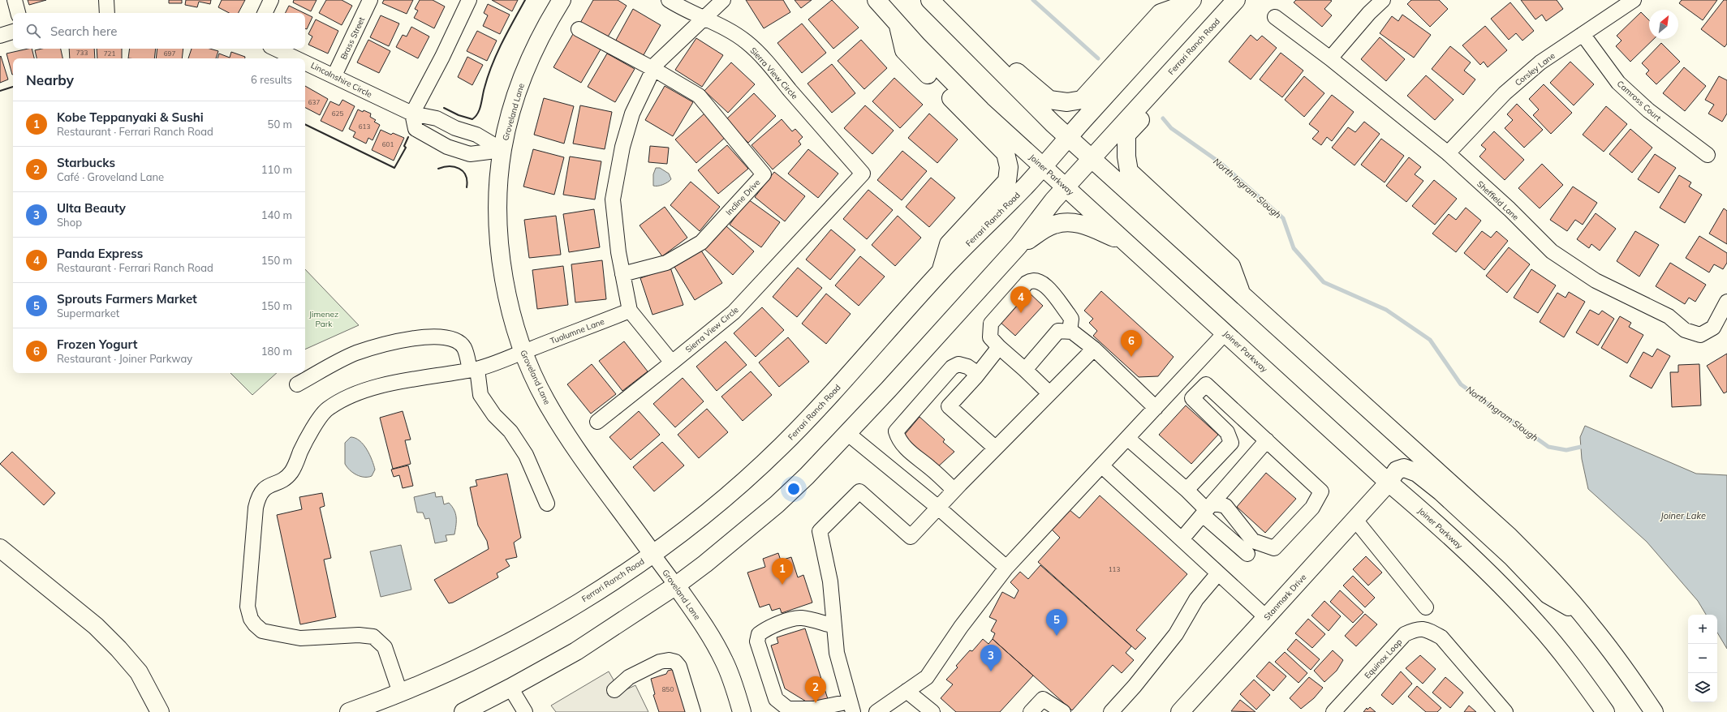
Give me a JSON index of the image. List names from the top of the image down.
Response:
{
  "streets": {
    "main road": [
      "Ferrari Ranch Road",
      "Groveland Lane",
      "Joiner Parkway",
      "Stanmark Drive"
    ],
    "street": [
      "Brass Street",
      "Corsley Lane",
      "Sierra View Circle",
      "Lincolnshire Circle",
      "Camross Court",
      "Incline Drive",
      "Sheffield Lane",
      "Tuolumne Lane",
      "Equinox Loop"
    ]
  },
  "crossings": [
    ["Brass Street", "Lincolnshire Circle"],
    ["Ferrari Ranch Road", "Groveland Lane"],
    ["Ferrari Ranch Road", "Joiner Parkway"],
    ["Ferrari Ranch Road", "Tuolumne Lane"],
    ["Corsley Lane", "Camross Court"],
    ["Corsley Lane", "Sheffield Lane"],
    ["Lincolnshire Circle", "Groveland Lane"],
    ["Groveland Lane", "Tuolumne Lane"],
    ["Joiner Parkway", "Stanmark Drive"]
  ],
  "water": ["North Ingram Slough", "Joiner Lake"],
  "parks": ["Jimenez Park"],
  "house_numbers": [
    "733",
    "721",
    "697",
    "637",
    "625",
    "613",
    "601",
    "113",
    "850"
  ],
  "north": "top right",
  "page": {
    "search": "Search here",
    "heading": ["Nearby", "6 results"],
    "list": [
      {
        "mark": "1",
        "name": "Kobe Teppanyaki & Sushi",
        "note": "Restaurant · Ferrari Ranch Road",
        "value": "50 m"
      },
      {
        "mark": "2",
        "name": "Starbucks",
        "note": "Café · Groveland Lane",
        "value": "110 m"
      },
      {
        "mark": "3",
        "name": "Ulta Beauty",
        "note": "Shop",
        "value": "140 m"
      },
      {
        "mark": "4",
        "name": "Panda Express",
        "note": "Restaurant · Ferrari Ranch Road",
        "value": "150 m"
      },
      {
        "mark": "5",
        "name": "Sprouts Farmers Market",
        "note": "Supermarket",
        "value": "150 m"
      },
      {
        "mark": "6",
        "name": "Frozen Yogurt",
        "note": "Restaurant · Joiner Parkway",
        "value": "180 m"
      }
    ],
    "pins": [
      "4",
      "6",
      "1",
      "5",
      "3",
      "2"
    ],
    "map_buttons": ["+", "−"]
  }
}
